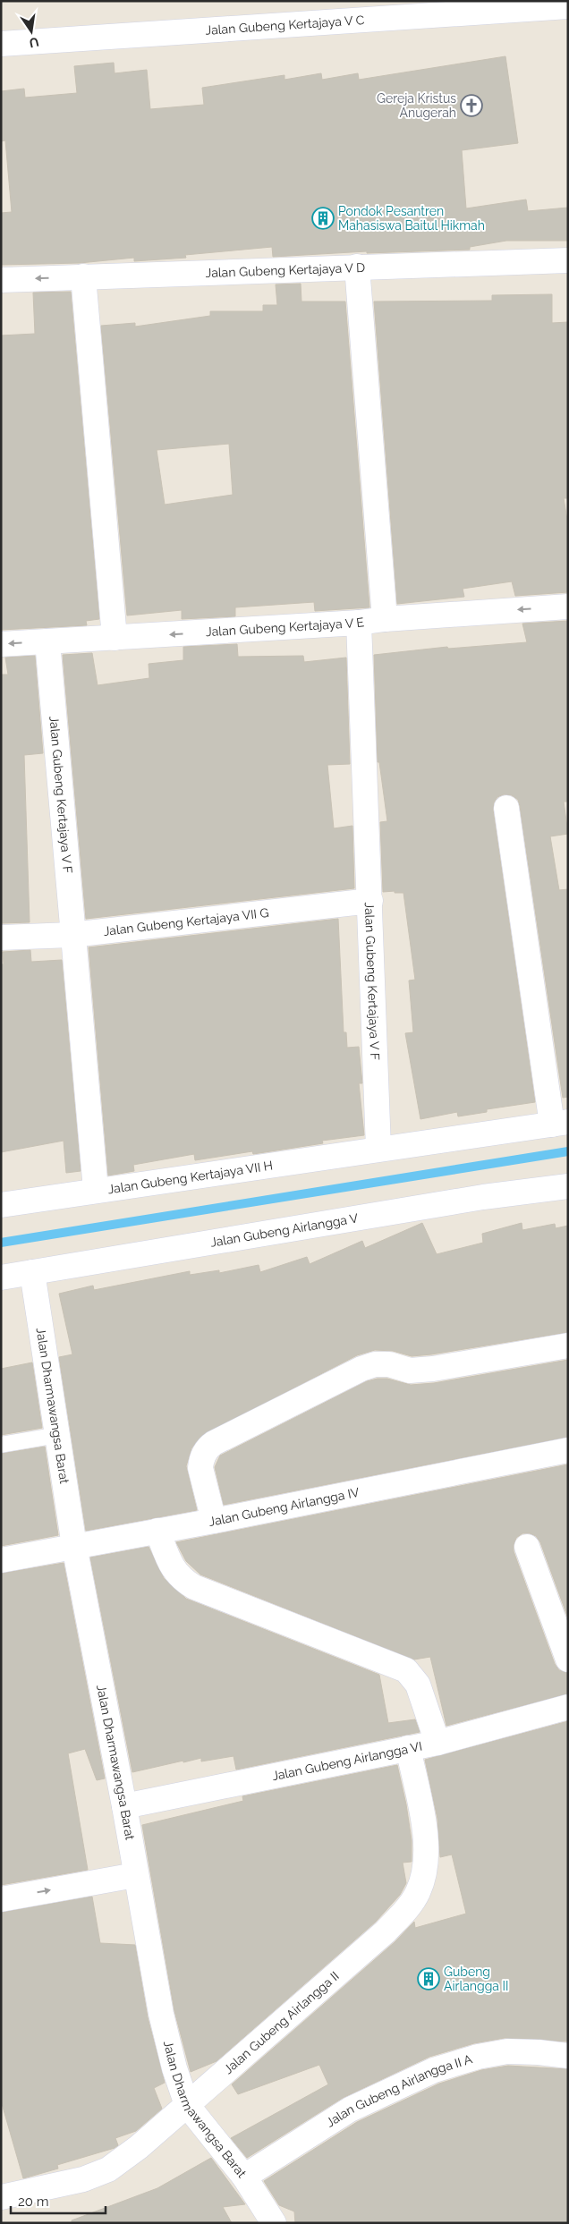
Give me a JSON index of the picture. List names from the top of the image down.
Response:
{
  "streets": {
    "street": [
      "Jalan Gubeng Kertajaya V C",
      "Jalan Gubeng Kertajaya V D",
      "Jalan Gubeng Kertajaya V E",
      "Jalan Gubeng Kertajaya V F",
      "Jalan Gubeng Kertajaya VII G",
      "Jalan Gubeng Kertajaya VII H",
      "Jalan Gubeng Airlangga V",
      "Jalan Dharmawangsa Barat",
      "Jalan Gubeng Airlangga IV",
      "Jalan Gubeng Airlangga VI",
      "Jalan Gubeng Airlangga II",
      "Jalan Gubeng Airlangga II A"
    ]
  },
  "crossings": [
    ["Jalan Gubeng Kertajaya V E", "Jalan Gubeng Kertajaya V F"],
    ["Jalan Gubeng Kertajaya V F", "Jalan Gubeng Kertajaya VII G"],
    ["Jalan Gubeng Kertajaya V F", "Jalan Gubeng Kertajaya VII H"],
    ["Jalan Gubeng Airlangga V", "Jalan Dharmawangsa Barat"],
    ["Jalan Dharmawangsa Barat", "Jalan Gubeng Airlangga IV"],
    ["Jalan Dharmawangsa Barat", "Jalan Gubeng Airlangga VI"],
    ["Jalan Dharmawangsa Barat", "Jalan Gubeng Airlangga II"],
    ["Jalan Dharmawangsa Barat", "Jalan Gubeng Airlangga II A"],
    ["Jalan Gubeng Airlangga VI", "Jalan Gubeng Airlangga II"]
  ],
  "one_way": ["Jalan Gubeng Kertajaya V E"],
  "places": {
    "church": ["Gereja Kristus Anugerah"],
    "building": ["Pondok Pesantren Mahasiswa Baitul Hikmah", "Gubeng Airlangga II"]
  },
  "scale_bar": "20 m",
  "north": "bottom"
}
